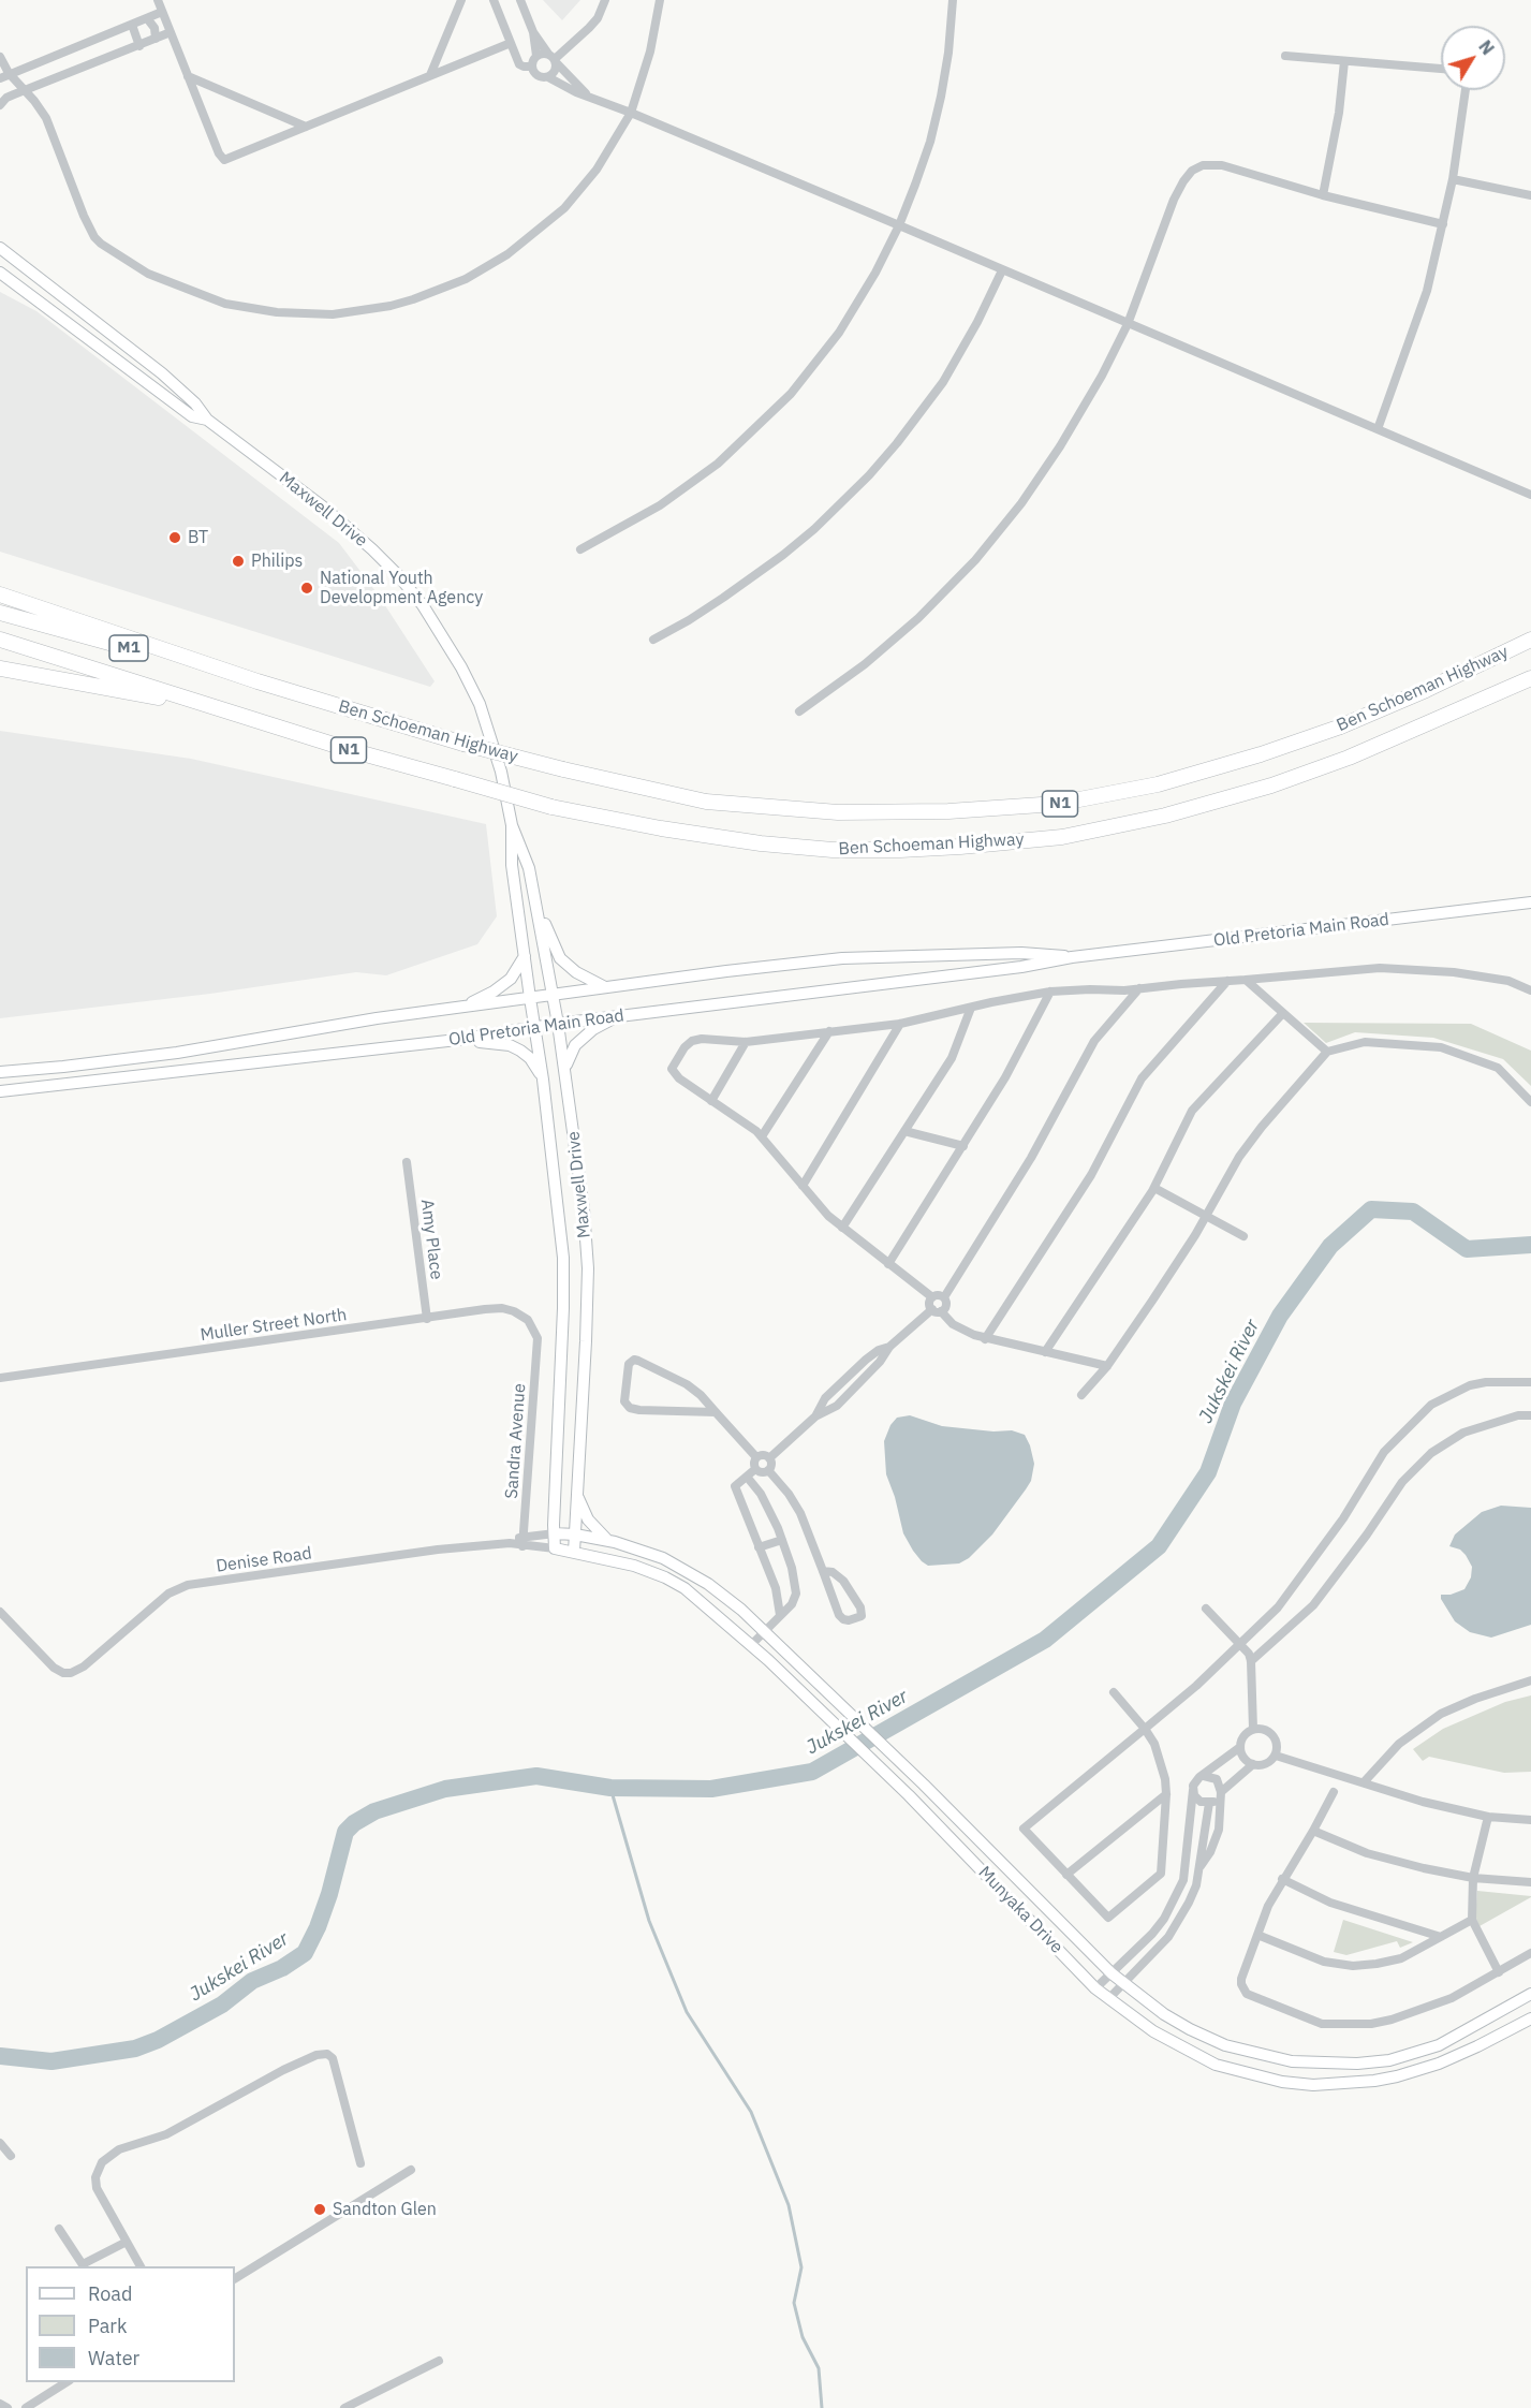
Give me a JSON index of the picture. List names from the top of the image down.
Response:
{
  "streets": {
    "highway": ["M1", "Ben Schoeman Highway", "N1"],
    "main road": ["Maxwell Drive", "Old Pretoria Main Road", "Munyaka Drive"],
    "street": [
      "Amy Place",
      "Muller Street North",
      "Sandra Avenue",
      "Denise Road"
    ]
  },
  "crossings": [
    ["Maxwell Drive", "Old Pretoria Main Road"],
    ["Maxwell Drive", "Denise Road"],
    ["Maxwell Drive", "Munyaka Drive"],
    ["M1", "Ben Schoeman Highway"],
    ["Amy Place", "Muller Street North"],
    ["Muller Street North", "Sandra Avenue"],
    ["Sandra Avenue", "Denise Road"],
    ["Denise Road", "Munyaka Drive"]
  ],
  "water": ["Jukskei River"],
  "places": [
    "BT",
    "Philips",
    "National Youth Development Agency",
    "Sandton Glen"
  ],
  "legend": ["Road", "Park", "Water"],
  "north": "top right"
}
